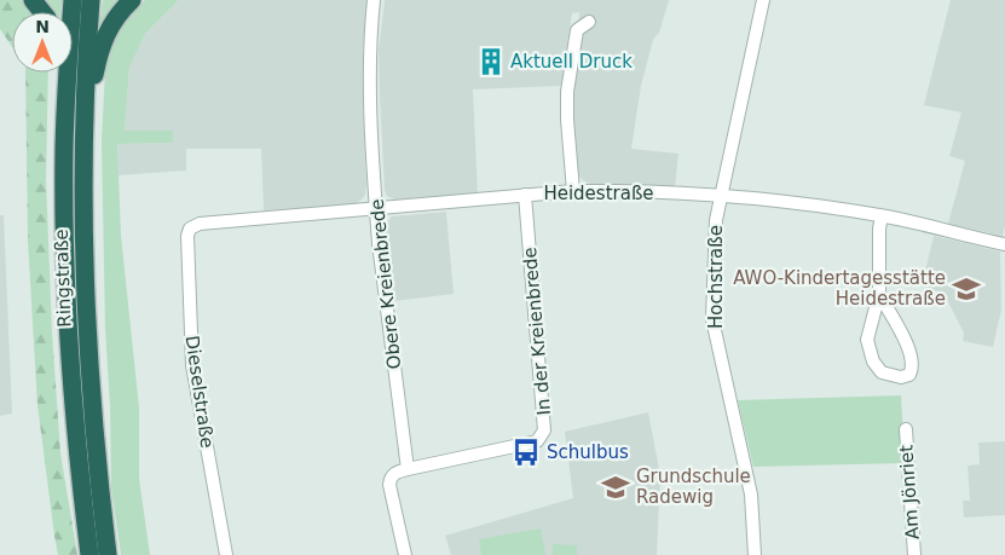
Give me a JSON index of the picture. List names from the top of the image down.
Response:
{
  "streets": {
    "highway": ["Ringstraße"],
    "street": [
      "Heidestraße",
      "Hochstraße",
      "Obere Kreienbrede",
      "In der Kreienbrede",
      "Dieselstraße",
      "Am Jönriet"
    ]
  },
  "crossings": [
    ["Heidestraße", "Hochstraße"],
    ["Heidestraße", "Obere Kreienbrede"],
    ["Heidestraße", "In der Kreienbrede"],
    ["Heidestraße", "Dieselstraße"],
    ["Obere Kreienbrede", "In der Kreienbrede"]
  ],
  "places": {
    "building": ["Aktuell Druck"],
    "school or university": ["AWO-Kindertagesstätte Heidestraße", "Grundschule Radewig"],
    "bus stop": ["Schulbus"]
  },
  "north": "top"
}
